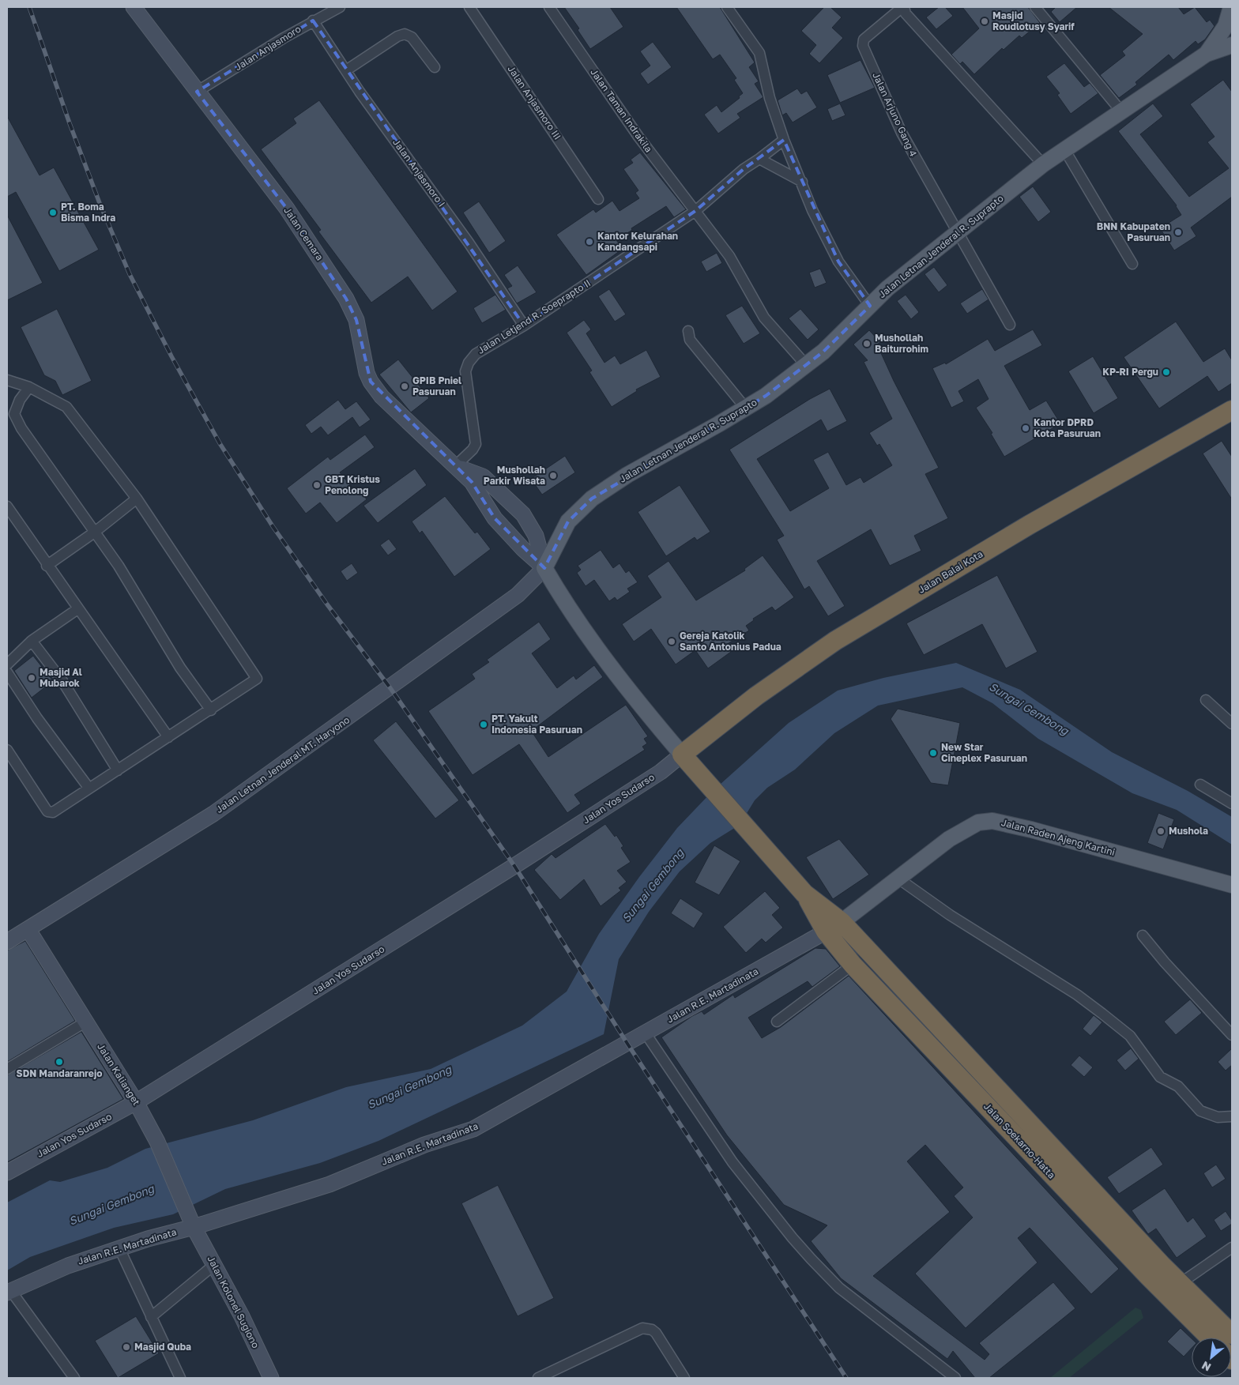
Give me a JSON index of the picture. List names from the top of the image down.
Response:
{
  "streets": {
    "highway": ["Jalan Balai Kota", "Jalan Soekarno-Hatta"],
    "main road": ["Jalan Letnan Jenderal R. Suprapto", "Jalan Raden Ajeng Kartini"],
    "street": [
      "Jalan Anjasmoro",
      "Jalan Anjasmoro III",
      "Jalan Taman Indrakila",
      "Jalan Arjuno Gang 4",
      "Jalan Anjasmoro I",
      "Jalan Cemara",
      "Jalan Letjend R. Soeprapto II",
      "Jalan Letnan Jenderal MT. Haryono",
      "Jalan Yos Sudarso",
      "Jalan R.E. Martadinata",
      "Jalan Kalianget",
      "Jalan Kolonel Sugiono"
    ]
  },
  "crossings": [
    ["Jalan Anjasmoro", "Jalan Anjasmoro I"],
    ["Jalan Anjasmoro", "Jalan Cemara"],
    ["Jalan Taman Indrakila", "Jalan Letnan Jenderal R. Suprapto"],
    ["Jalan Taman Indrakila", "Jalan Letjend R. Soeprapto II"],
    ["Jalan Arjuno Gang 4", "Jalan Letnan Jenderal R. Suprapto"],
    ["Jalan Anjasmoro I", "Jalan Letjend R. Soeprapto II"],
    ["Jalan Cemara", "Jalan Letnan Jenderal R. Suprapto"],
    ["Jalan Cemara", "Jalan Letjend R. Soeprapto II"],
    ["Jalan Cemara", "Jalan Letnan Jenderal MT. Haryono"],
    ["Jalan Letnan Jenderal R. Suprapto", "Jalan Letnan Jenderal MT. Haryono"],
    ["Jalan Balai Kota", "Jalan Yos Sudarso"],
    ["Jalan Letnan Jenderal MT. Haryono", "Jalan Kalianget"],
    ["Jalan Yos Sudarso", "Jalan Kalianget"],
    ["Jalan Raden Ajeng Kartini", "Jalan R.E. Martadinata"],
    ["Jalan Raden Ajeng Kartini", "Jalan Soekarno-Hatta"],
    ["Jalan R.E. Martadinata", "Jalan Kalianget"],
    ["Jalan R.E. Martadinata", "Jalan Soekarno-Hatta"],
    ["Jalan R.E. Martadinata", "Jalan Kolonel Sugiono"],
    ["Jalan Kalianget", "Jalan Kolonel Sugiono"]
  ],
  "water": ["Sungai Gembong"],
  "places": [
    "Masjid Roudlotusy Syarif",
    "PT. Boma Bisma Indra",
    "BNN Kabupaten Pasuruan",
    "Kantor Kelurahan Kandangsapi",
    "Mushollah Baiturrohim",
    "KP-RI Pergu",
    "GPIB Pniel Pasuruan",
    "Kantor DPRD Kota Pasuruan",
    "Mushollah Parkir Wisata",
    "GBT Kristus Penolong",
    "Gereja Katolik Santo Antonius Padua",
    "Masjid Al Mubarok",
    "PT. Yakult Indonesia Pasuruan",
    "New Star Cineplex Pasuruan",
    "Mushola",
    "SDN Mandaranrejo",
    "Masjid Quba"
  ],
  "north": "bottom left"
}
